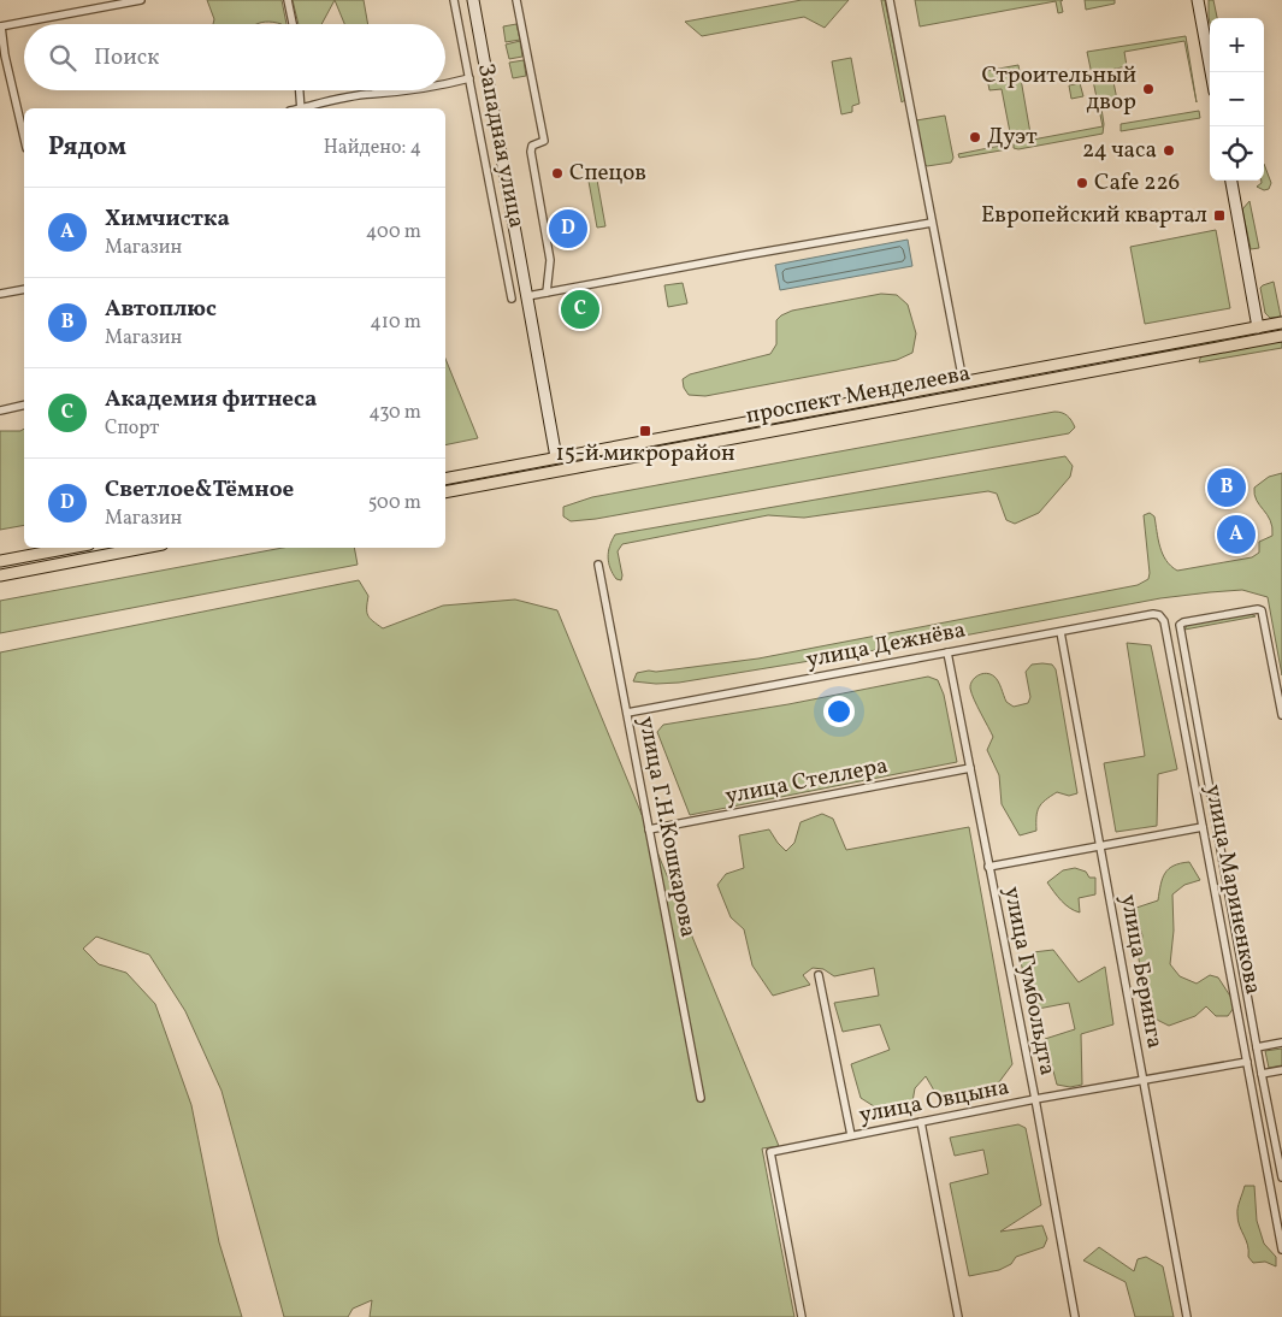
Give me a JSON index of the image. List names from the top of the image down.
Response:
{
  "streets": {
    "main road": ["проспект Менделеева"],
    "street": [
      "Западная улица",
      "улица Дежнёва",
      "улица Стеллера",
      "улица Г.Н.Кошкарова",
      "улица Мариненкова",
      "улица Беринга",
      "улица Гумбольдта",
      "улица Овцына"
    ]
  },
  "crossings": [
    ["улица Дежнёва", "улица Г.Н.Кошкарова"],
    ["улица Дежнёва", "улица Мариненкова"],
    ["улица Дежнёва", "улица Беринга"],
    ["улица Дежнёва", "улица Гумбольдта"],
    ["улица Стеллера", "улица Г.Н.Кошкарова"],
    ["улица Стеллера", "улица Гумбольдта"],
    ["улица Мариненкова", "улица Овцына"],
    ["улица Беринга", "улица Овцына"],
    ["улица Гумбольдта", "улица Овцына"]
  ],
  "places": {
    "other": [
      "Строительный двор",
      "Дуэт",
      "24 часа",
      "Спецов",
      "Cafe 226"
    ],
    "transit": ["Европейский квартал", "15-й микрорайон"]
  },
  "page": {
    "map_buttons": ["+", "−"],
    "search": "Поиск",
    "heading": ["Рядом", "Найдено: 4"],
    "list": [
      {
        "mark": "A",
        "name": "Химчистка",
        "note": "Магазин",
        "value": "400 m"
      },
      {
        "mark": "B",
        "name": "Автоплюс",
        "note": "Магазин",
        "value": "410 m"
      },
      {
        "mark": "C",
        "name": "Академия фитнеса",
        "note": "Спорт",
        "value": "430 m"
      },
      {
        "mark": "D",
        "name": "Светлое&Тёмное",
        "note": "Магазин",
        "value": "500 m"
      }
    ],
    "pins": [
      "D",
      "C",
      "B",
      "A"
    ]
  }
}
